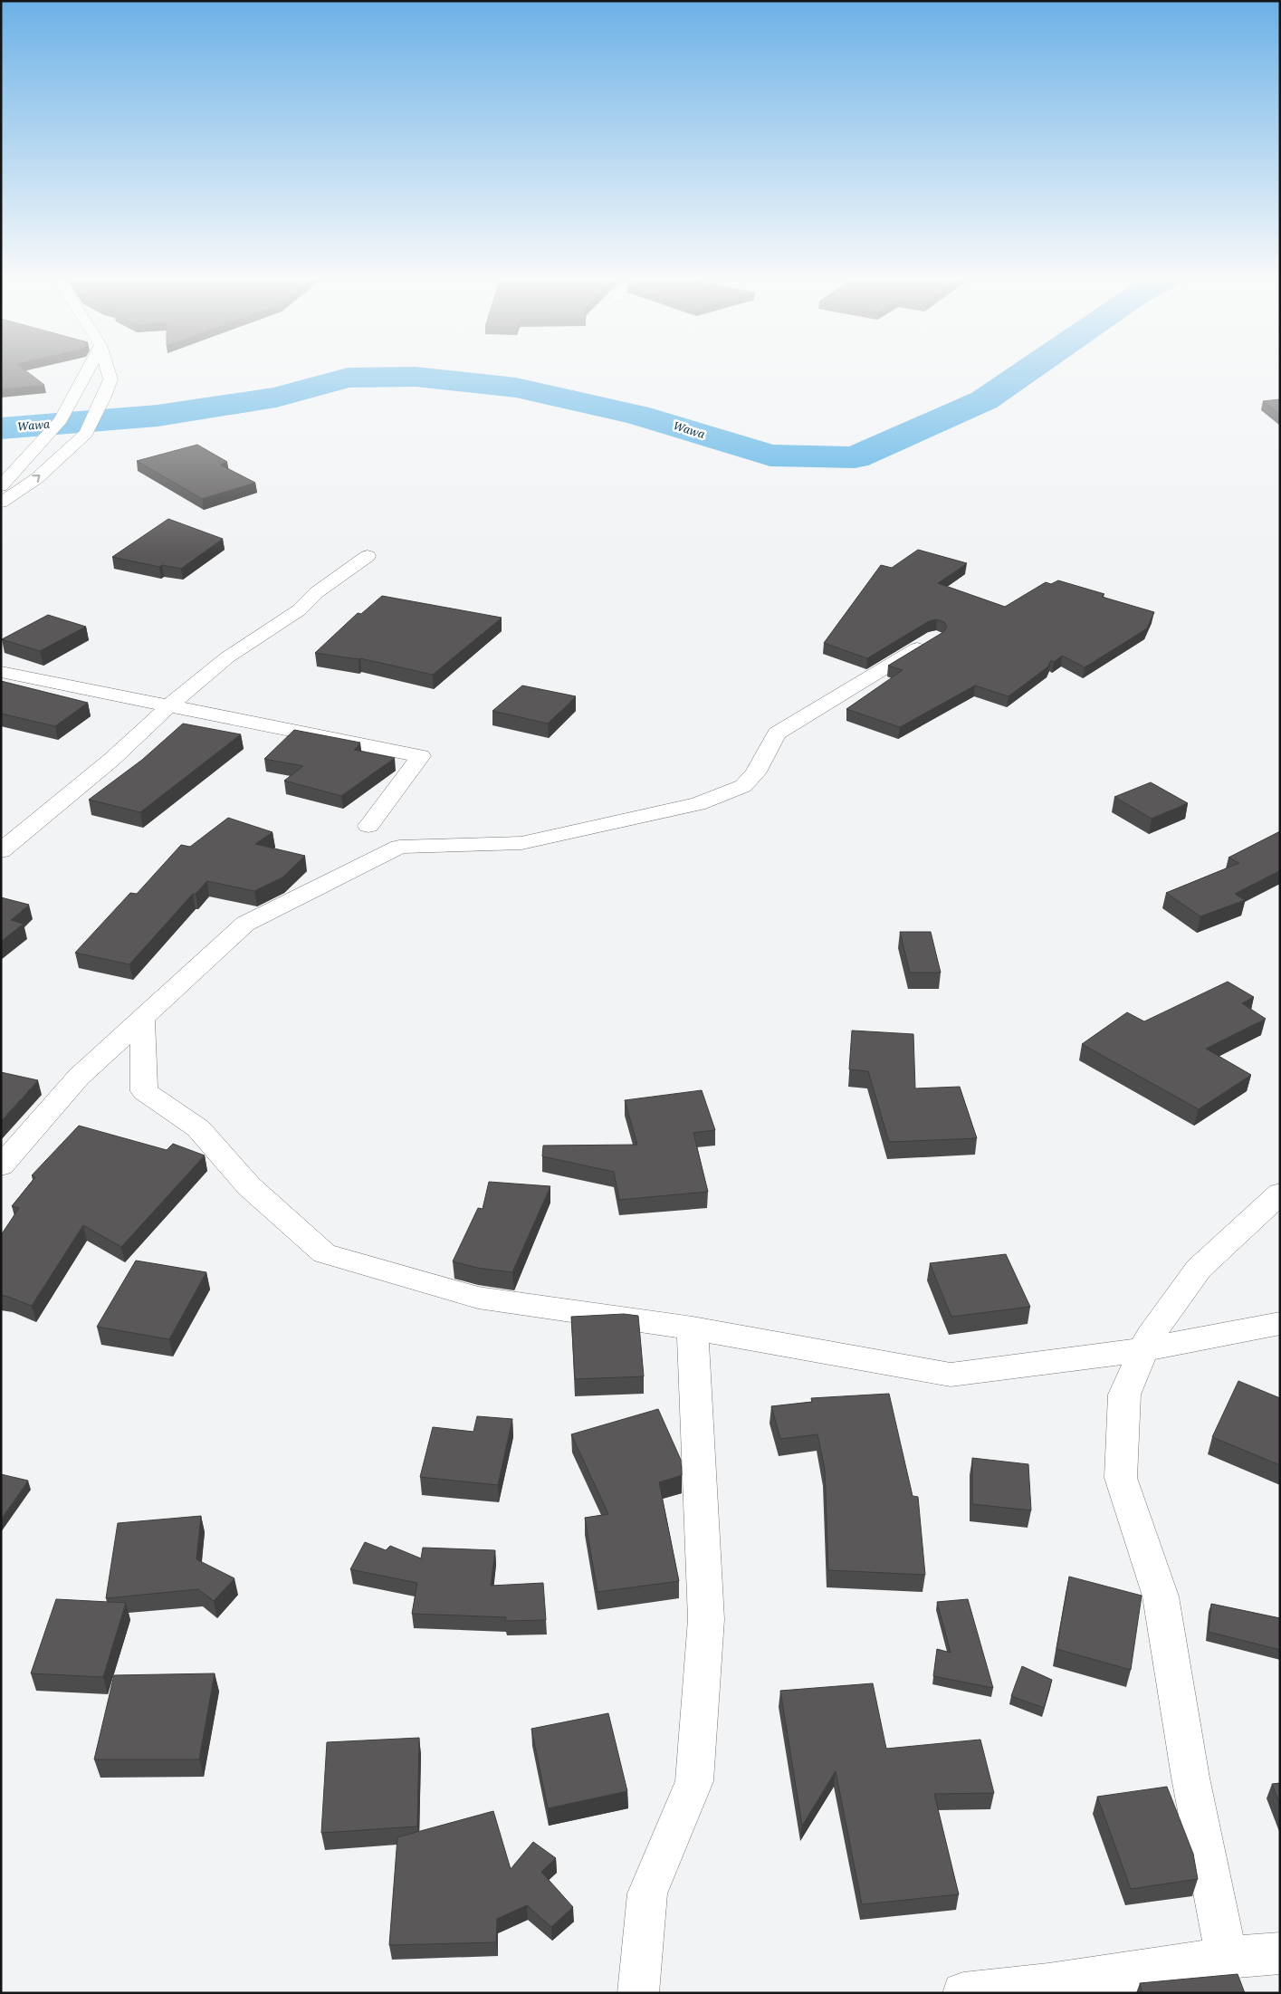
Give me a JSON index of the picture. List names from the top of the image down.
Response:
{
  "water": ["Wawa"]
}
